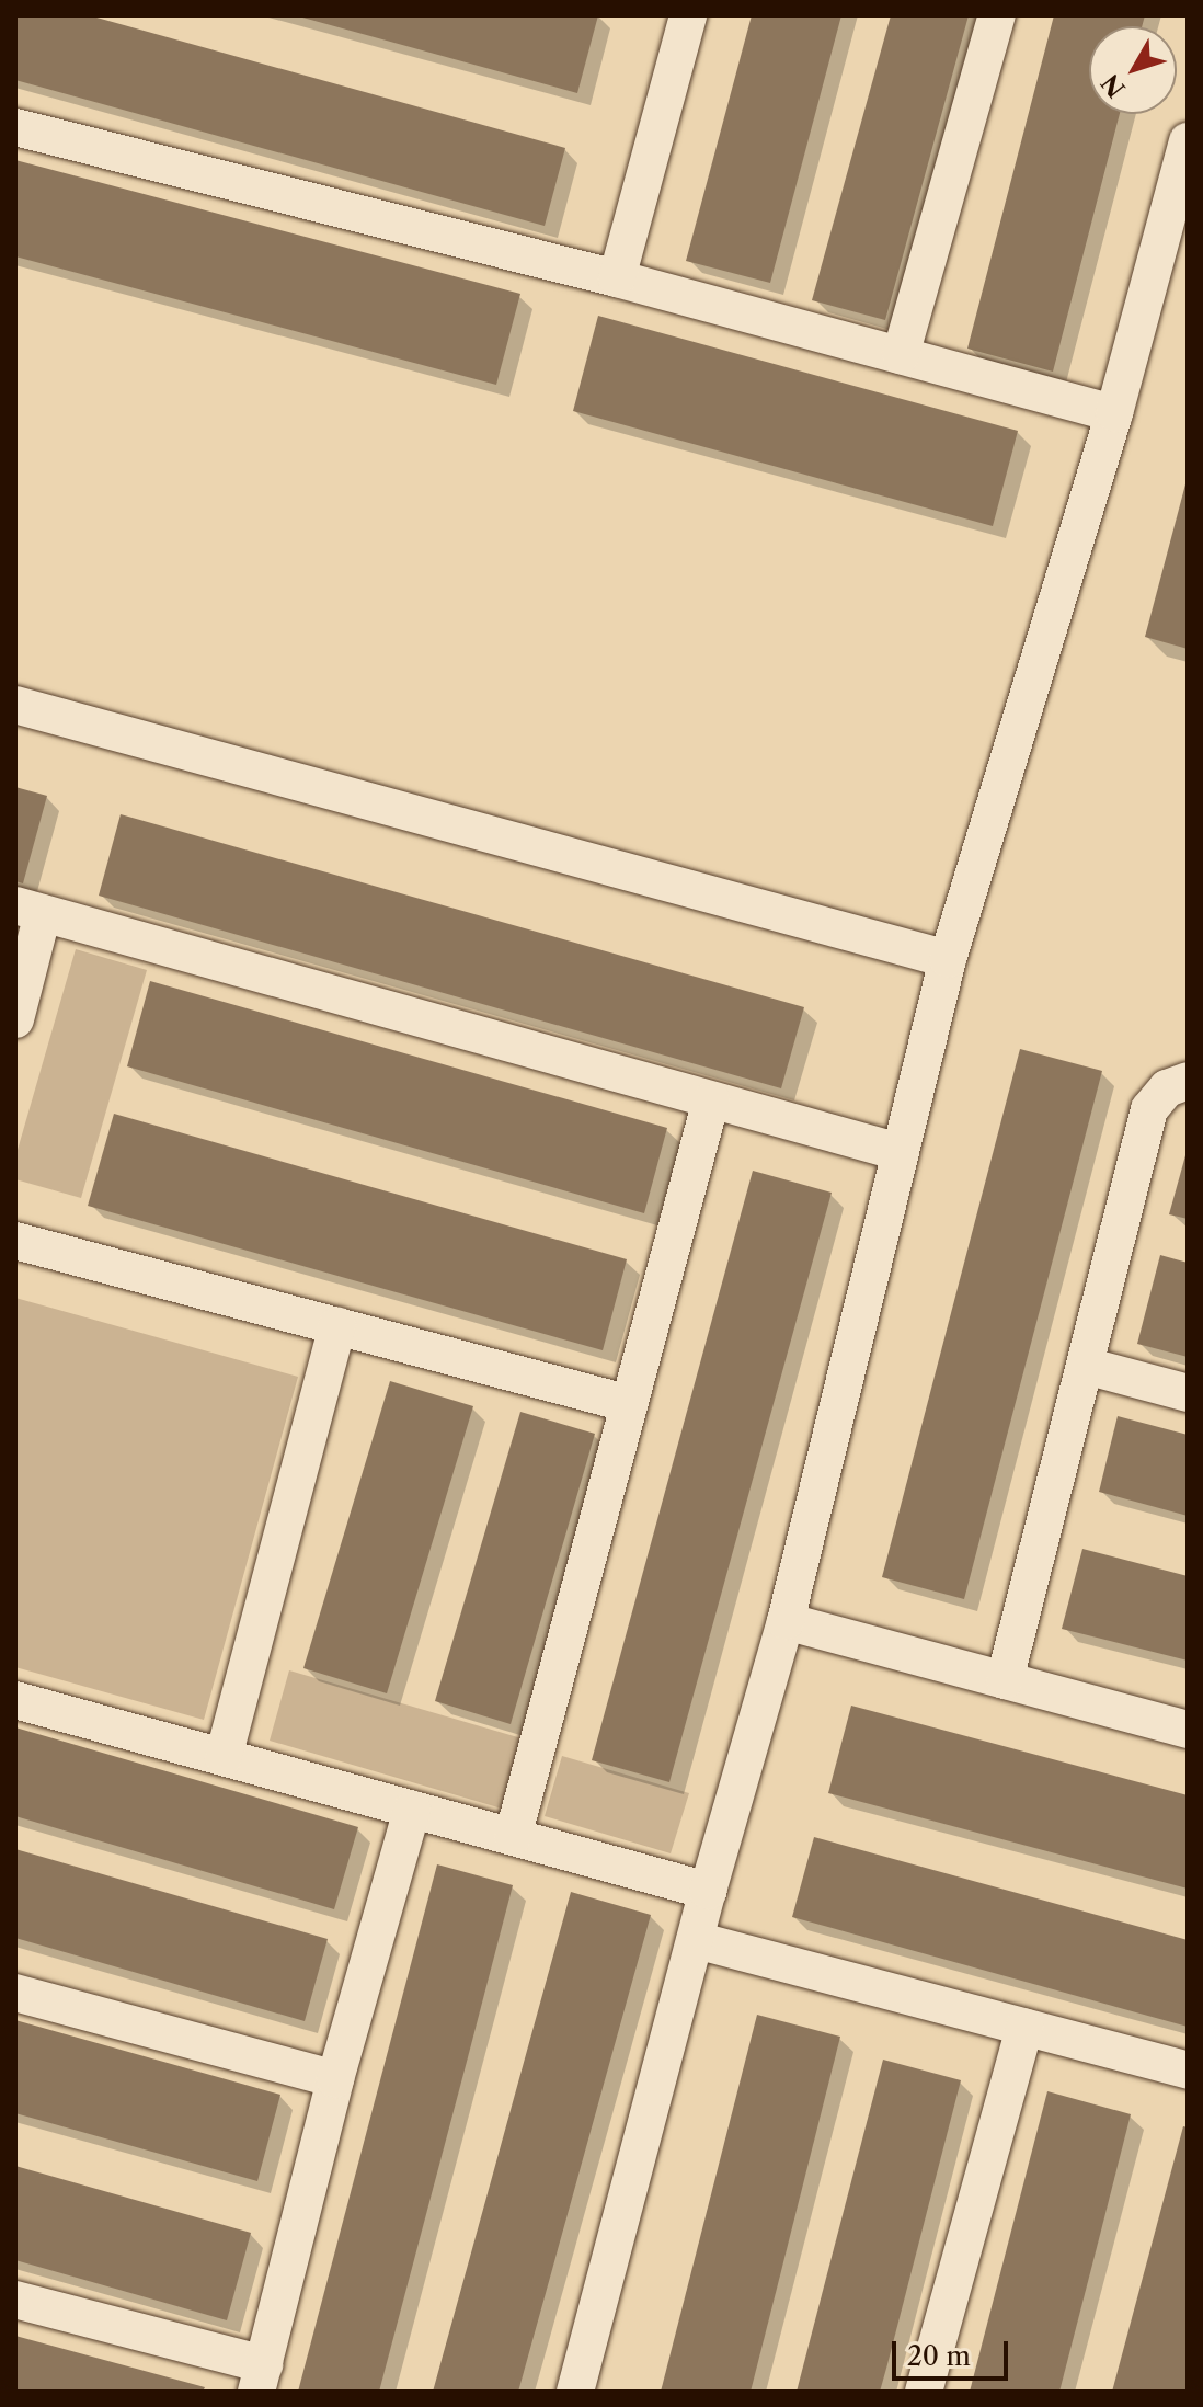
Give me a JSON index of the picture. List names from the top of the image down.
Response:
{
  "scale_bar": "20 m",
  "north": "bottom left"
}
